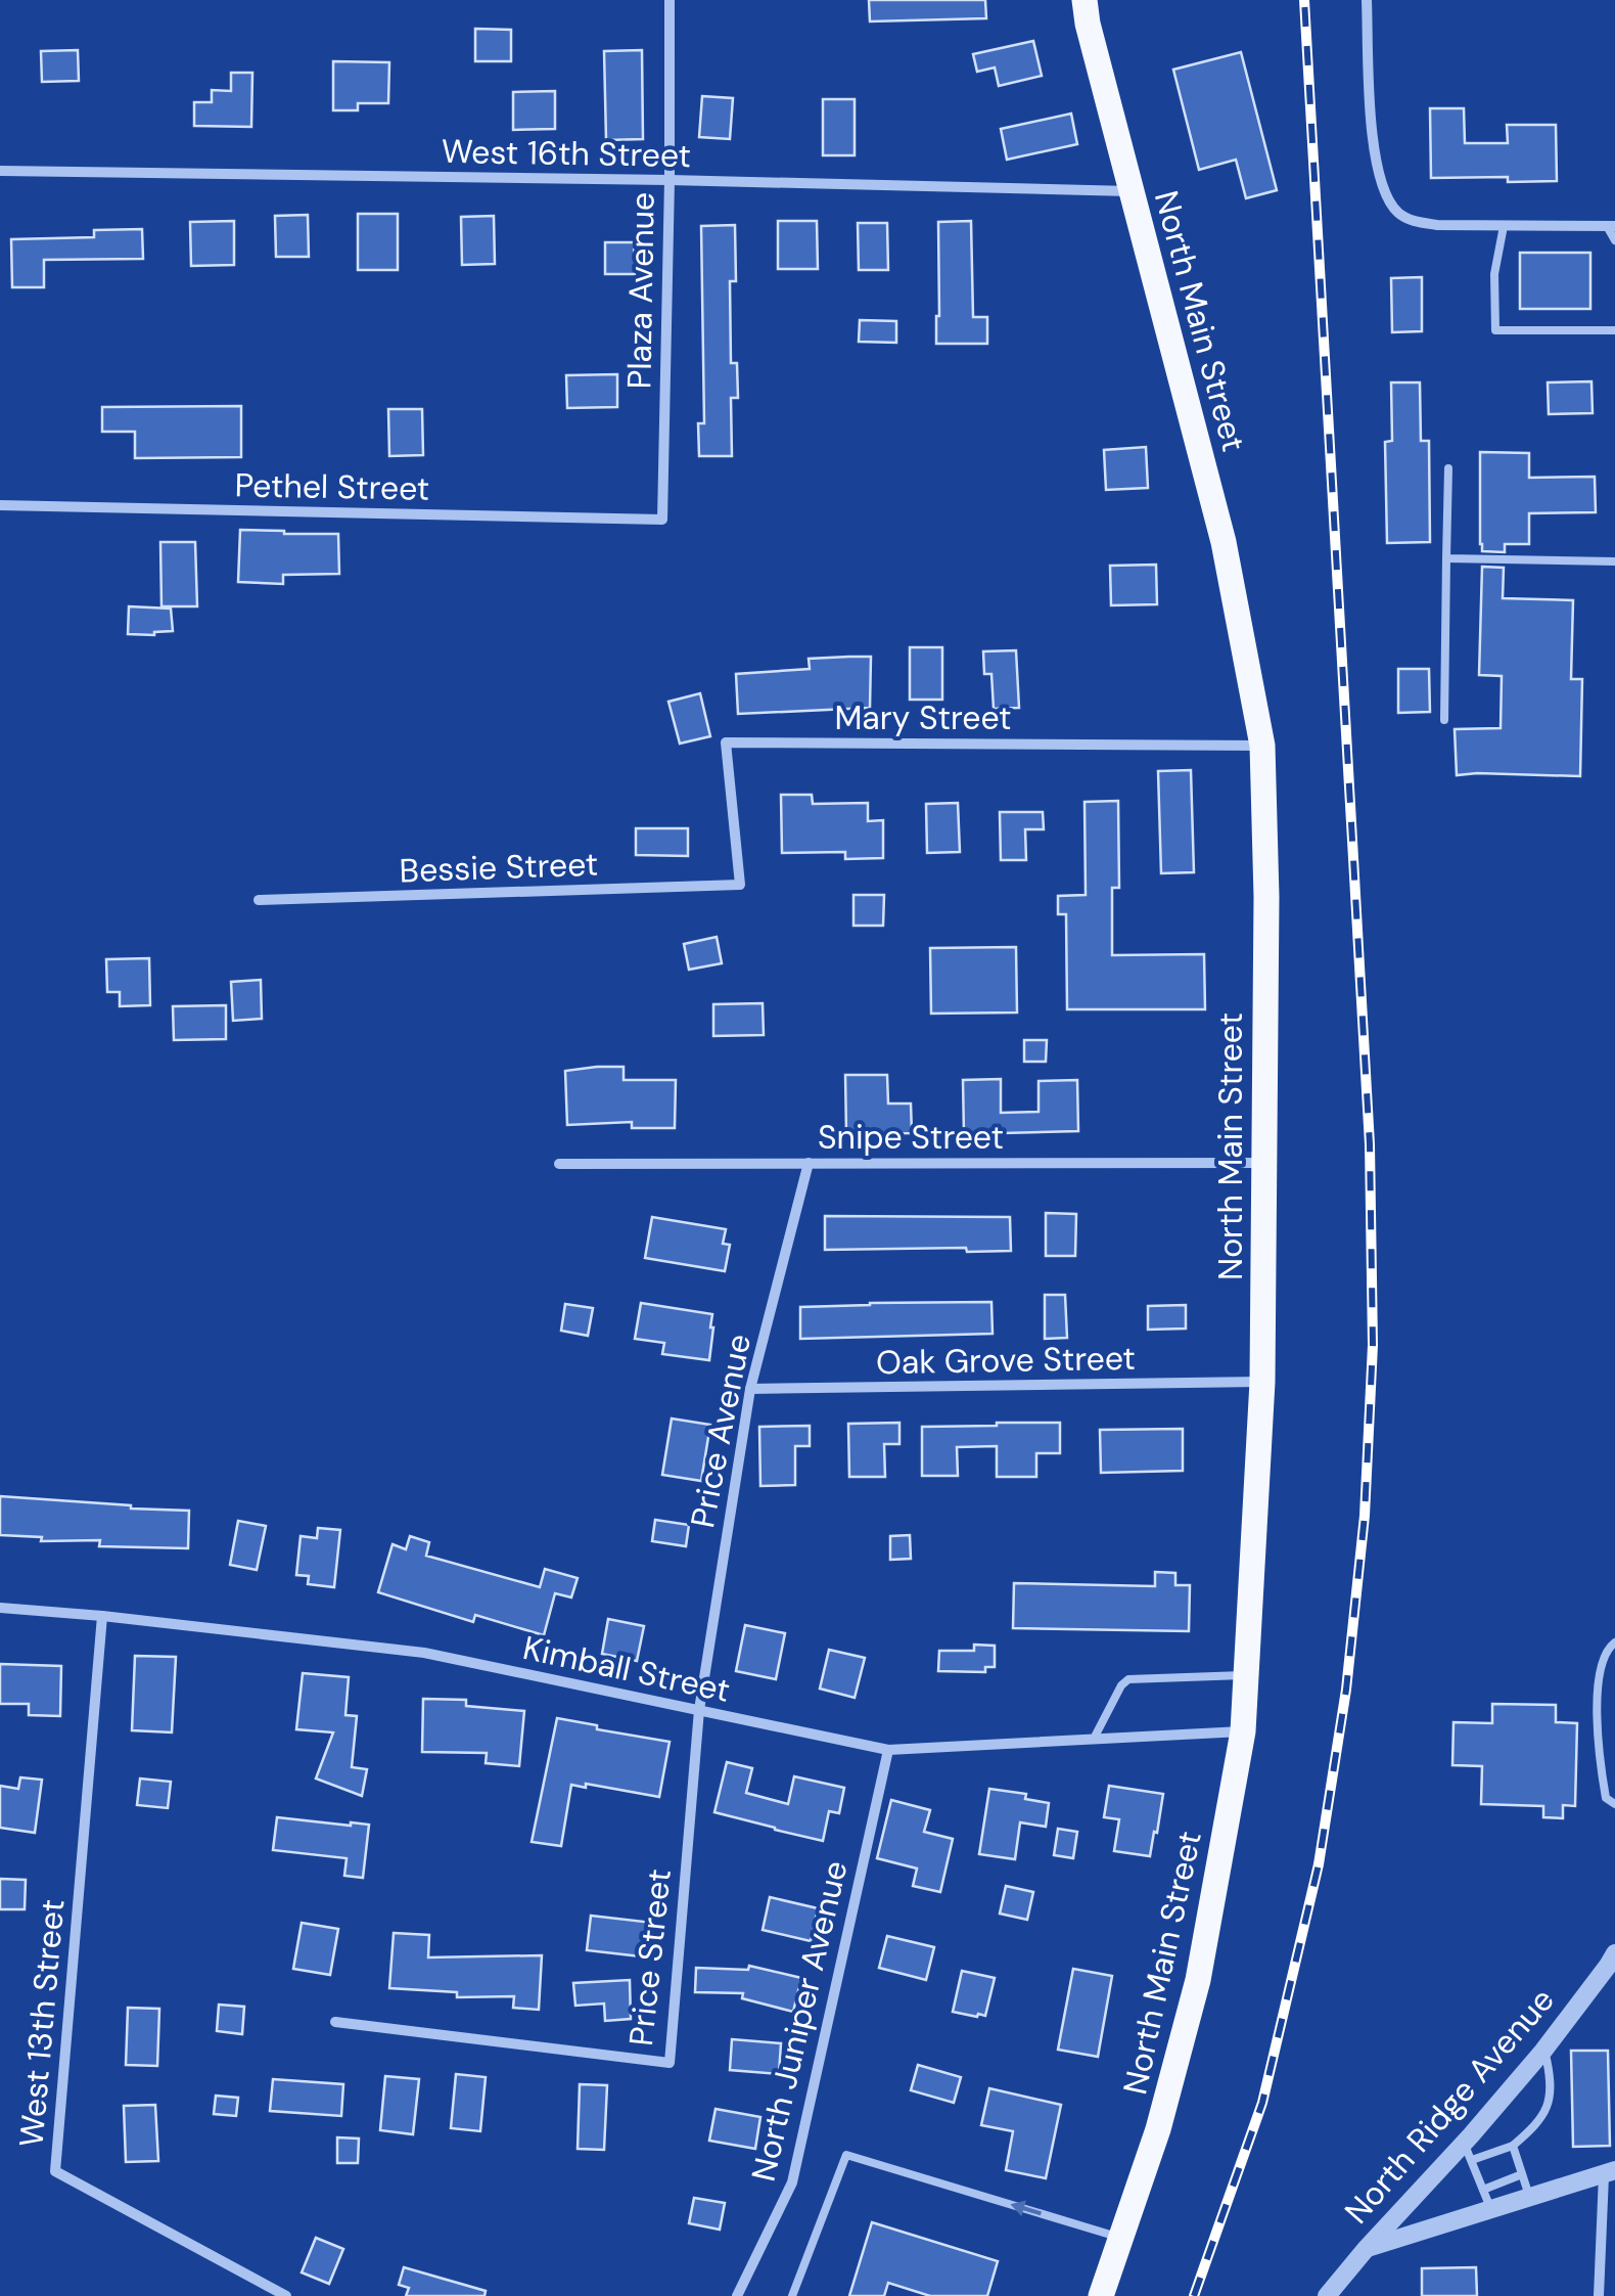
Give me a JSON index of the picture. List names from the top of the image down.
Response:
{
  "streets": {
    "main road": ["North Main Street"],
    "street": [
      "West 16th Street",
      "Plaza Avenue",
      "Pethel Street",
      "Mary Street",
      "Bessie Street",
      "Snipe Street",
      "Oak Grove Street",
      "Price Avenue",
      "Kimball Street",
      "Price Street",
      "North Juniper Avenue",
      "West 13th Street",
      "North Ridge Avenue"
    ]
  },
  "crossings": [
    ["West 16th Street", "Plaza Avenue"],
    ["West 16th Street", "North Main Street"],
    ["Plaza Avenue", "Pethel Street"],
    ["North Main Street", "Mary Street"],
    ["North Main Street", "Snipe Street"],
    ["North Main Street", "Oak Grove Street"],
    ["North Main Street", "Kimball Street"],
    ["Mary Street", "Bessie Street"],
    ["Snipe Street", "Price Avenue"],
    ["Oak Grove Street", "Price Avenue"],
    ["Price Avenue", "Kimball Street"],
    ["Price Avenue", "Price Street"],
    ["Kimball Street", "Price Street"],
    ["Kimball Street", "North Juniper Avenue"],
    ["Kimball Street", "West 13th Street"]
  ]
}
